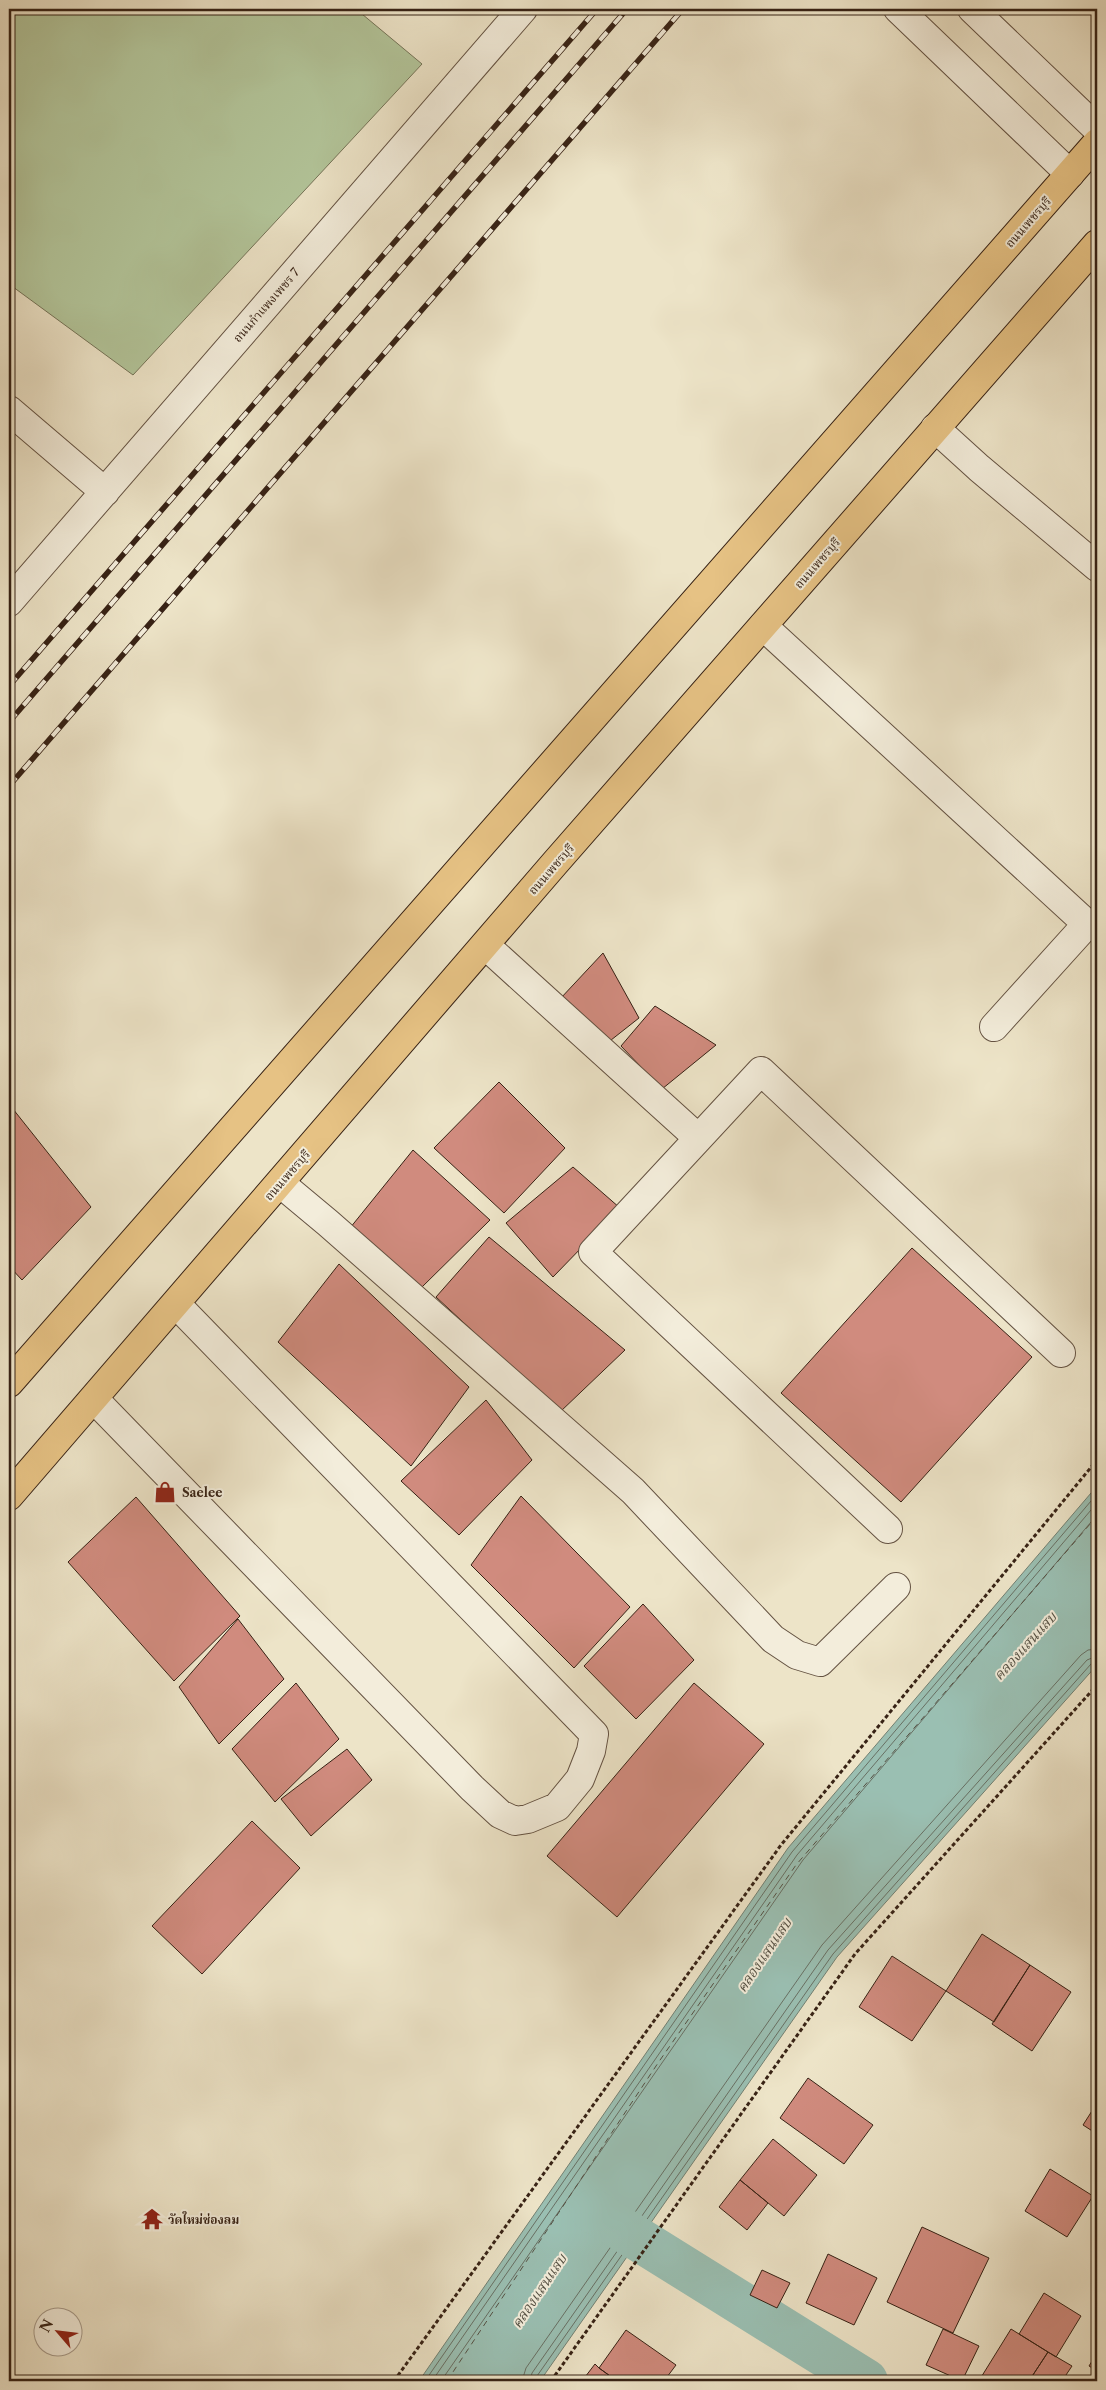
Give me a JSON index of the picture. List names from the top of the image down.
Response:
{
  "streets": {
    "main road": ["ถนนเพชรบุรี"],
    "street": ["ถนนกำแพงเพชร 7"]
  },
  "water": ["คลองแสนแสบ"],
  "places": {
    "shop": ["Saelee"],
    "temple": ["วัดใหม่ช่องลม"]
  },
  "north": "top left"
}
